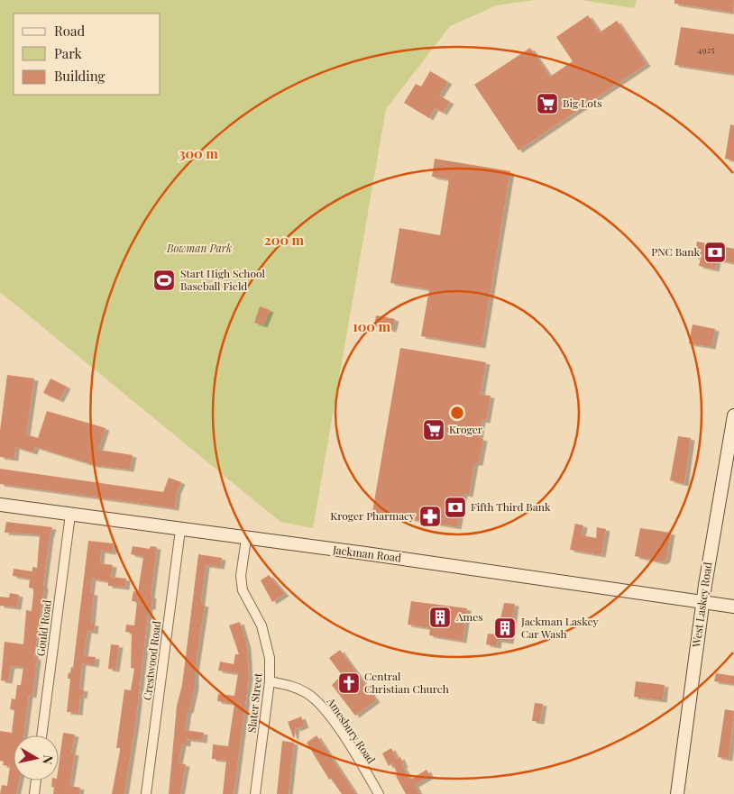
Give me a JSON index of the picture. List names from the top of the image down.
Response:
{
  "streets": {
    "main road": ["Jackman Road", "West Laskey Road"],
    "street": [
      "Gould Road",
      "Crestwood Road",
      "Slater Street",
      "Amesbury Road"
    ]
  },
  "crossings": [
    ["Jackman Road", "West Laskey Road"],
    ["Jackman Road", "Gould Road"],
    ["Jackman Road", "Crestwood Road"],
    ["Jackman Road", "Slater Street"],
    ["Slater Street", "Amesbury Road"]
  ],
  "parks": ["Bowman Park"],
  "places": {
    "supermarket": ["Big Lots", "Kroger"],
    "bank": ["PNC Bank", "Fifth Third Bank"],
    "sports": ["Start High School Baseball Field"],
    "pharmacy": ["Kroger Pharmacy"],
    "building": ["Ames", "Jackman Laskey Car Wash"],
    "church": ["Central Christian Church"]
  },
  "house_numbers": ["4925"],
  "legend": ["Road", "Park", "Building"],
  "north": "right",
  "rings": ["300 m", "200 m", "100 m"]
}
